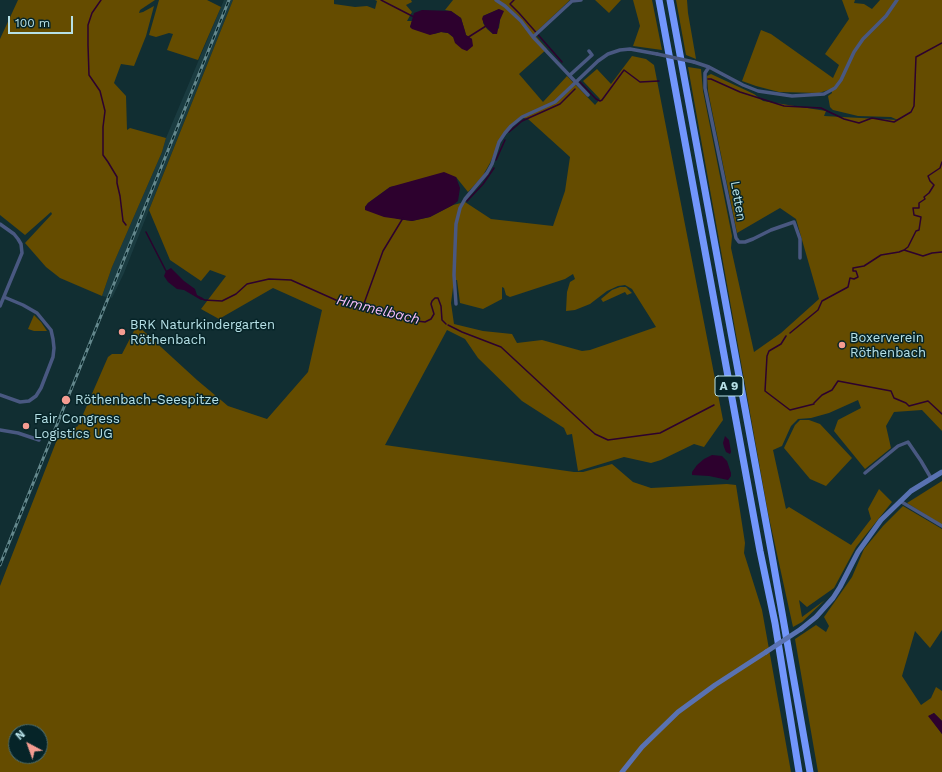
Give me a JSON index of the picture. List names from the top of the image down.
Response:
{
  "streets": {
    "highway": ["A 9"],
    "street": ["Letten"]
  },
  "water": ["Himmelbach"],
  "places": [
    "BRK Naturkindergarten Röthenbach",
    "Boxerverein Röthenbach",
    "Röthenbach-Seespitze",
    "Fair Congress Logistics UG"
  ],
  "scale_bar": "100 m",
  "north": "top left"
}
